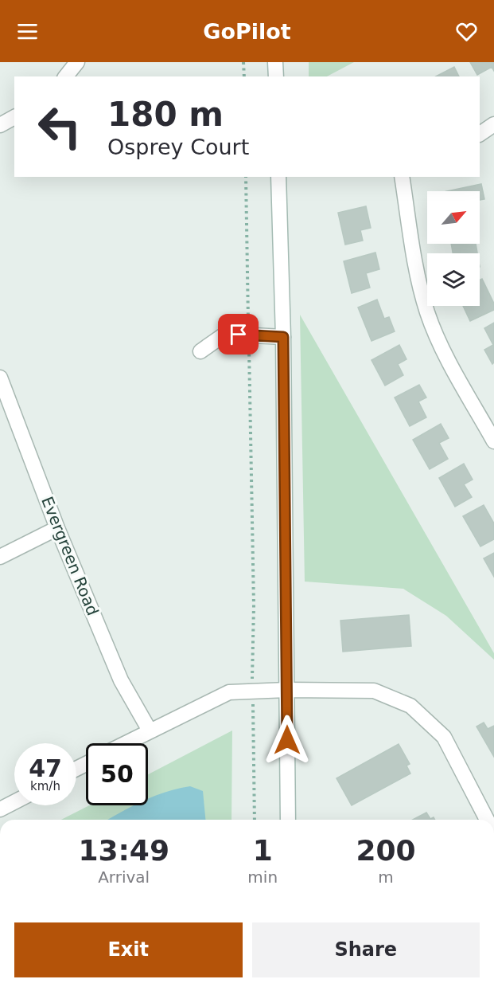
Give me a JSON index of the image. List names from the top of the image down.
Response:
{
  "streets": {
    "street": ["Evergreen Road"]
  },
  "north": "top right",
  "page": {
    "header": "GoPilot",
    "turn": ["180 m", "Osprey Court"],
    "speed": "47 km/h",
    "limit": "50",
    "eta": [
      "13:49",
      "Arrival",
      "1",
      "min",
      "200",
      "m"
    ],
    "buttons": ["Exit", "Share"]
  }
}
